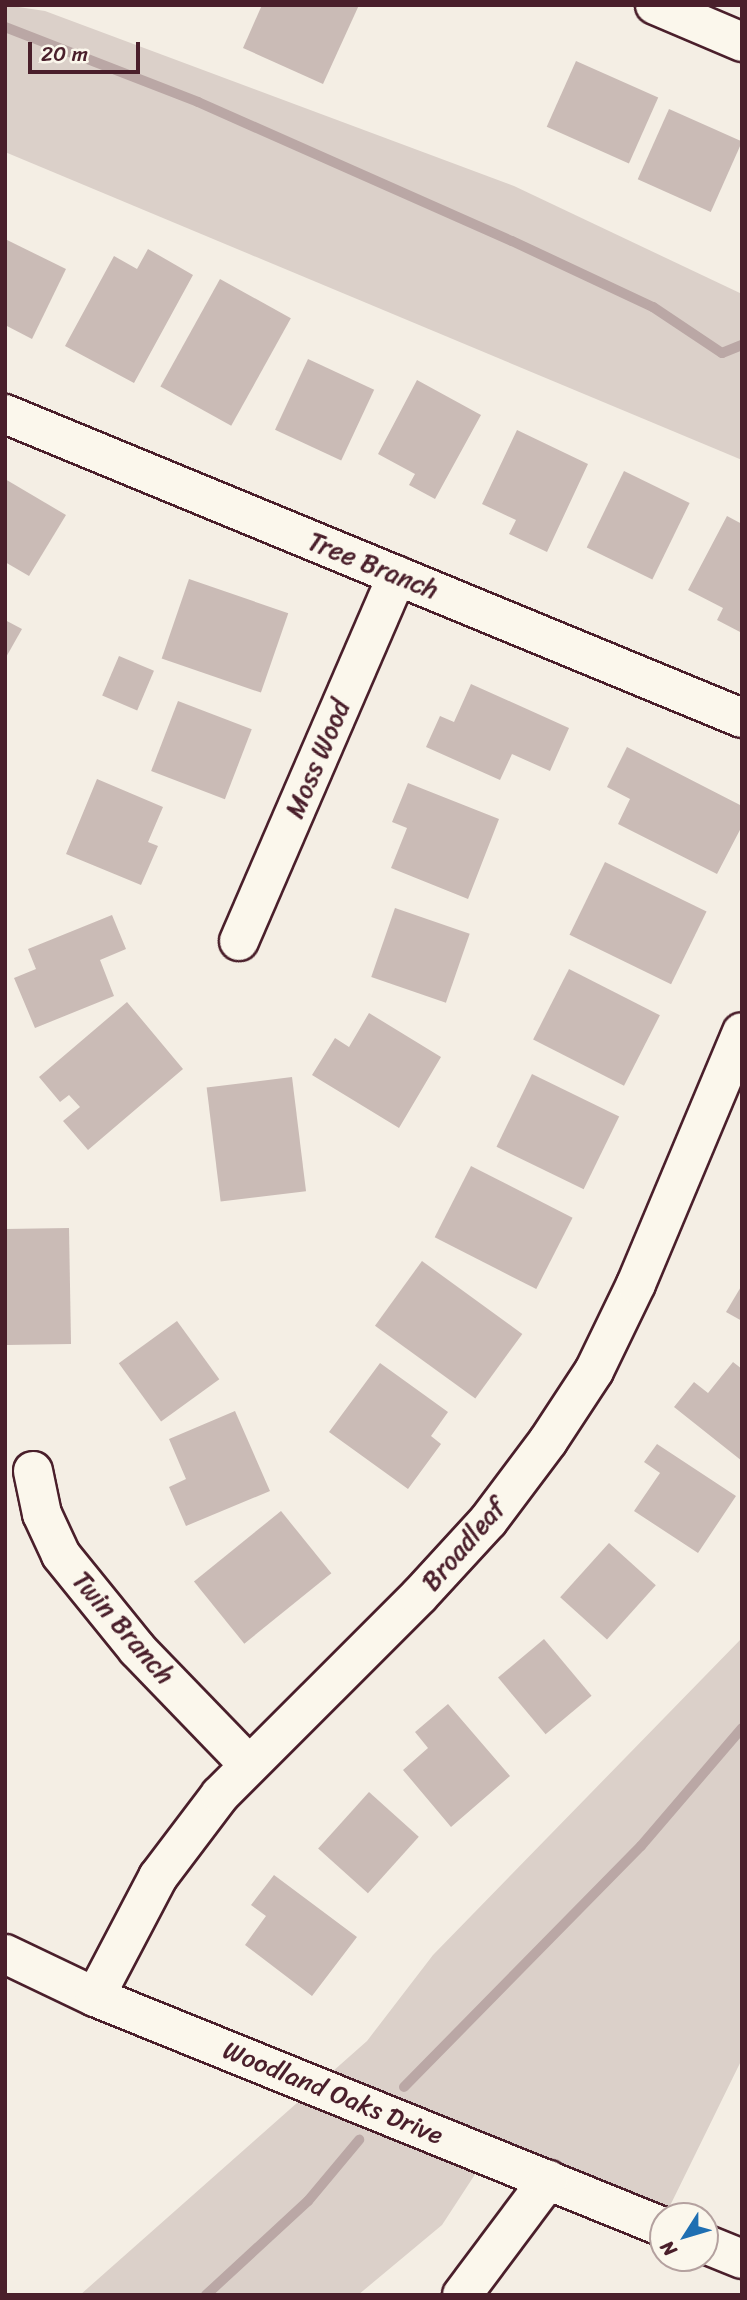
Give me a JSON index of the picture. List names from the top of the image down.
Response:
{
  "streets": {
    "street": [
      "Tree Branch",
      "Moss Wood",
      "Broadleaf",
      "Twin Branch",
      "Woodland Oaks Drive"
    ]
  },
  "crossings": [
    ["Tree Branch", "Moss Wood"],
    ["Broadleaf", "Twin Branch"],
    ["Broadleaf", "Woodland Oaks Drive"]
  ],
  "scale_bar": "20 m",
  "north": "bottom left"
}
